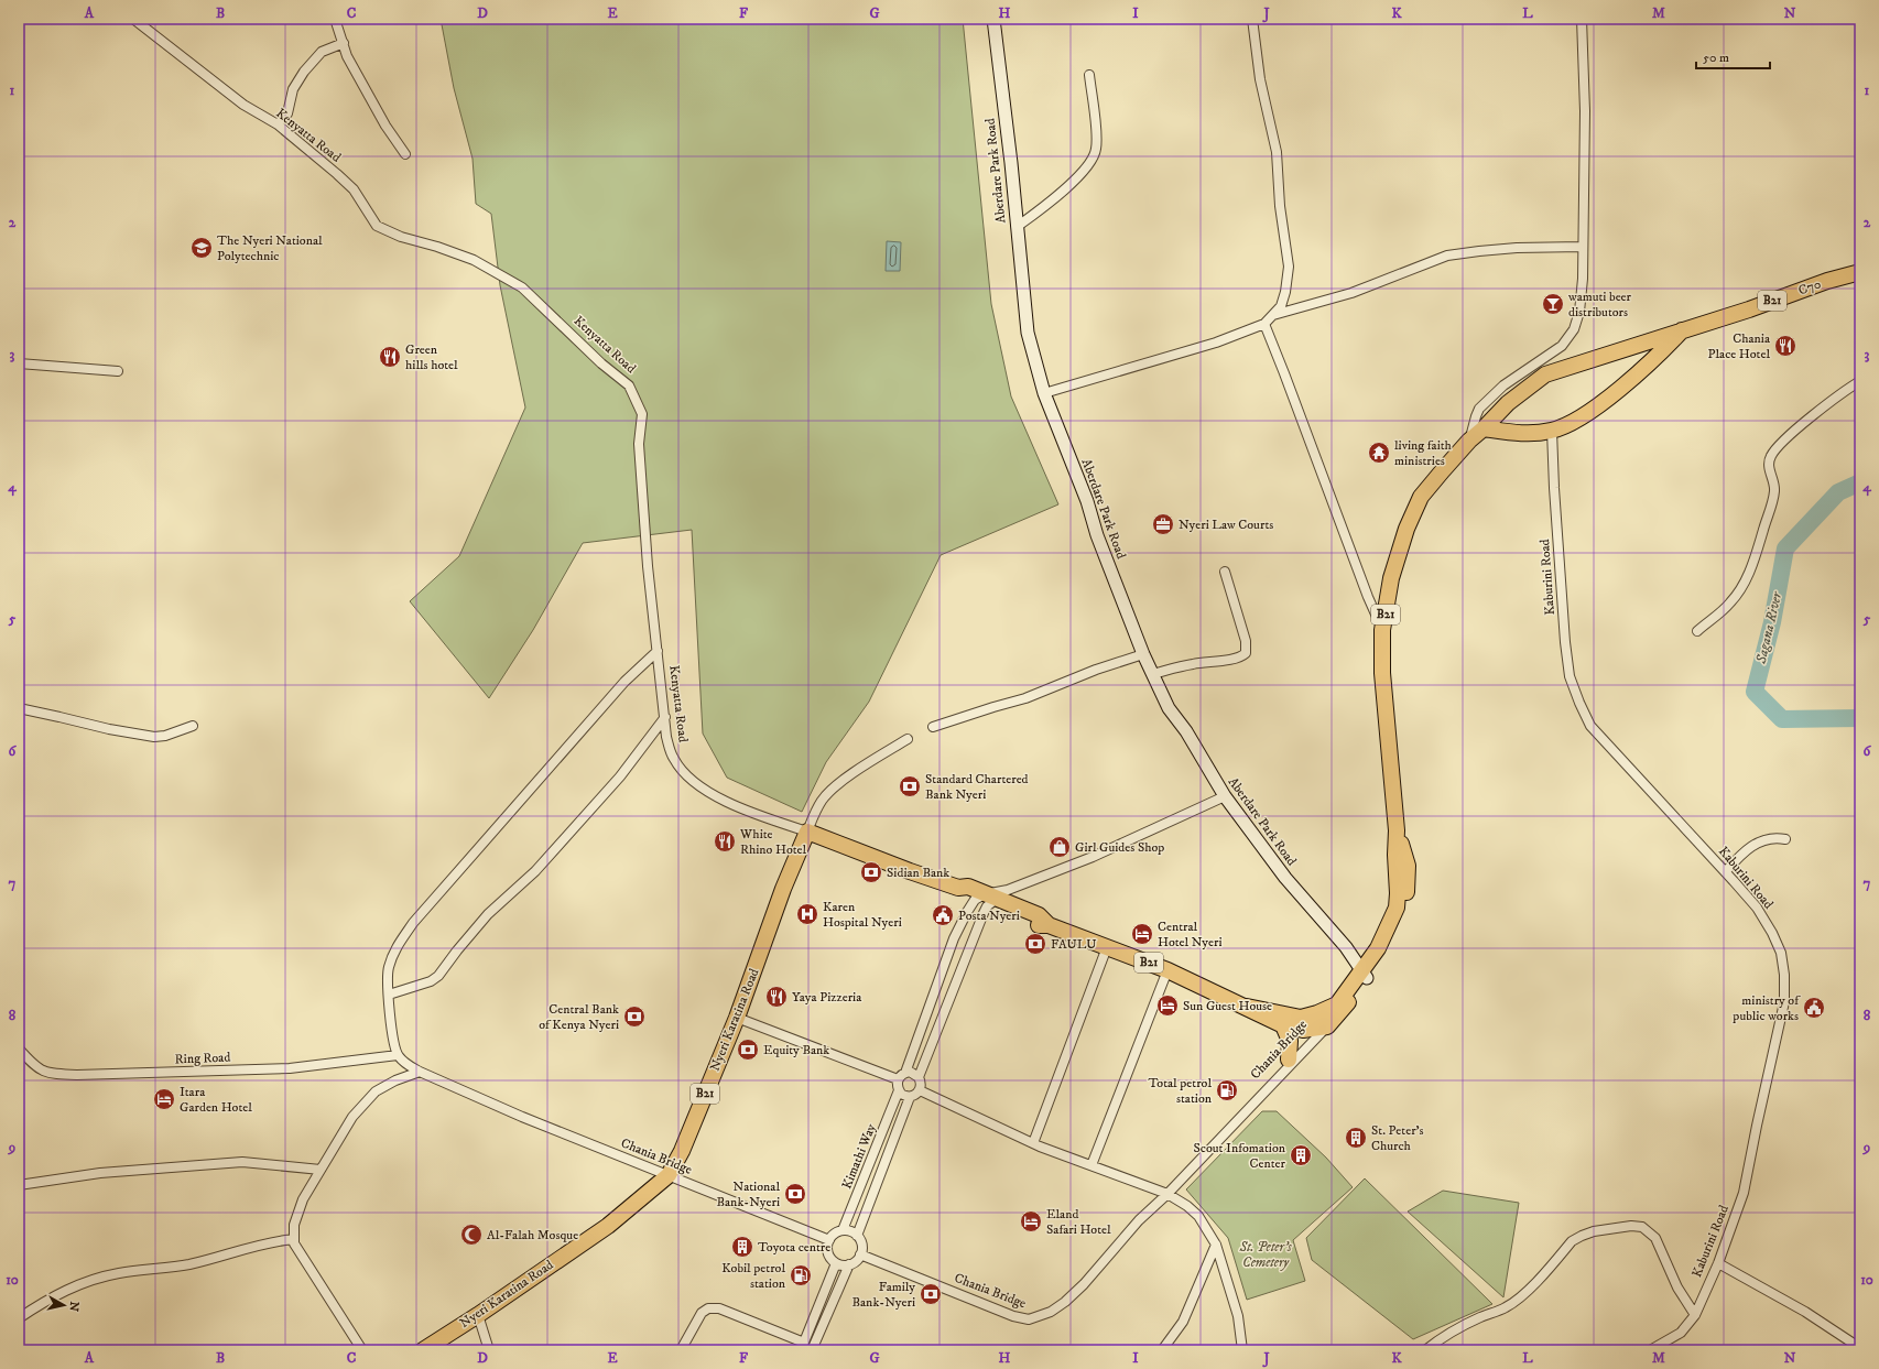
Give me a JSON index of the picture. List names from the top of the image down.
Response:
{
  "streets": {
    "highway": ["C70", "B21", "Nyeri Karatina Road"],
    "street": [
      "Kenyatta Road",
      "Aberdare Park Road",
      "Kaburini Road",
      "Chania Bridge",
      "Ring Road",
      "Kimathi Way"
    ]
  },
  "crossings": [
    ["Kenyatta Road", "B21"],
    ["Kenyatta Road", "Nyeri Karatina Road"],
    ["Aberdare Park Road", "B21"],
    ["C70", "B21"],
    ["B21", "Kaburini Road"],
    ["B21", "Nyeri Karatina Road"],
    ["B21", "Chania Bridge"],
    ["Nyeri Karatina Road", "Chania Bridge"],
    ["Chania Bridge", "Ring Road"],
    ["Chania Bridge", "Kimathi Way"]
  ],
  "water": ["Sagana River"],
  "parks": ["St. Peter's Cemetery"],
  "places": {
    "school or university": ["The Nyeri National Polytechnic"],
    "bar": ["wamuti beer distributors"],
    "restaurant": [
      "Chania Place Hotel",
      "Green hills hotel",
      "White Rhino Hotel",
      "Yaya Pizzeria"
    ],
    "temple": ["living faith ministries"],
    "office": ["Nyeri Law Courts"],
    "bank": [
      "Standard Chartered Bank Nyeri",
      "Sidian Bank",
      "FAULU",
      "Central Bank of Kenya Nyeri",
      "Equity Bank",
      "National Bank-Nyeri",
      "Family Bank-Nyeri"
    ],
    "shop": ["Girl Guides Shop"],
    "hospital": ["Karen Hospital Nyeri"],
    "public building": ["Posta Nyeri", "ministry of public works"],
    "hotel": [
      "Central Hotel Nyeri",
      "Sun Guest House",
      "Itara Garden Hotel",
      "Eland Safari Hotel"
    ],
    "fuel station": ["Total petrol station", "Kobil petrol station"],
    "building": ["St. Peter's Church", "Scout Infomation Center", "Toyota centre"],
    "mosque": ["Al-Falah Mosque"]
  },
  "scale_bar": "50 m",
  "north": "right",
  "grid": {
    "columns": [
      "A",
      "B",
      "C",
      "D",
      "E",
      "F",
      "G",
      "H",
      "I",
      "J",
      "K",
      "L",
      "M",
      "N"
    ],
    "rows": [
      "1",
      "2",
      "3",
      "4",
      "5",
      "6",
      "7",
      "8",
      "9",
      "10"
    ]
  }
}
